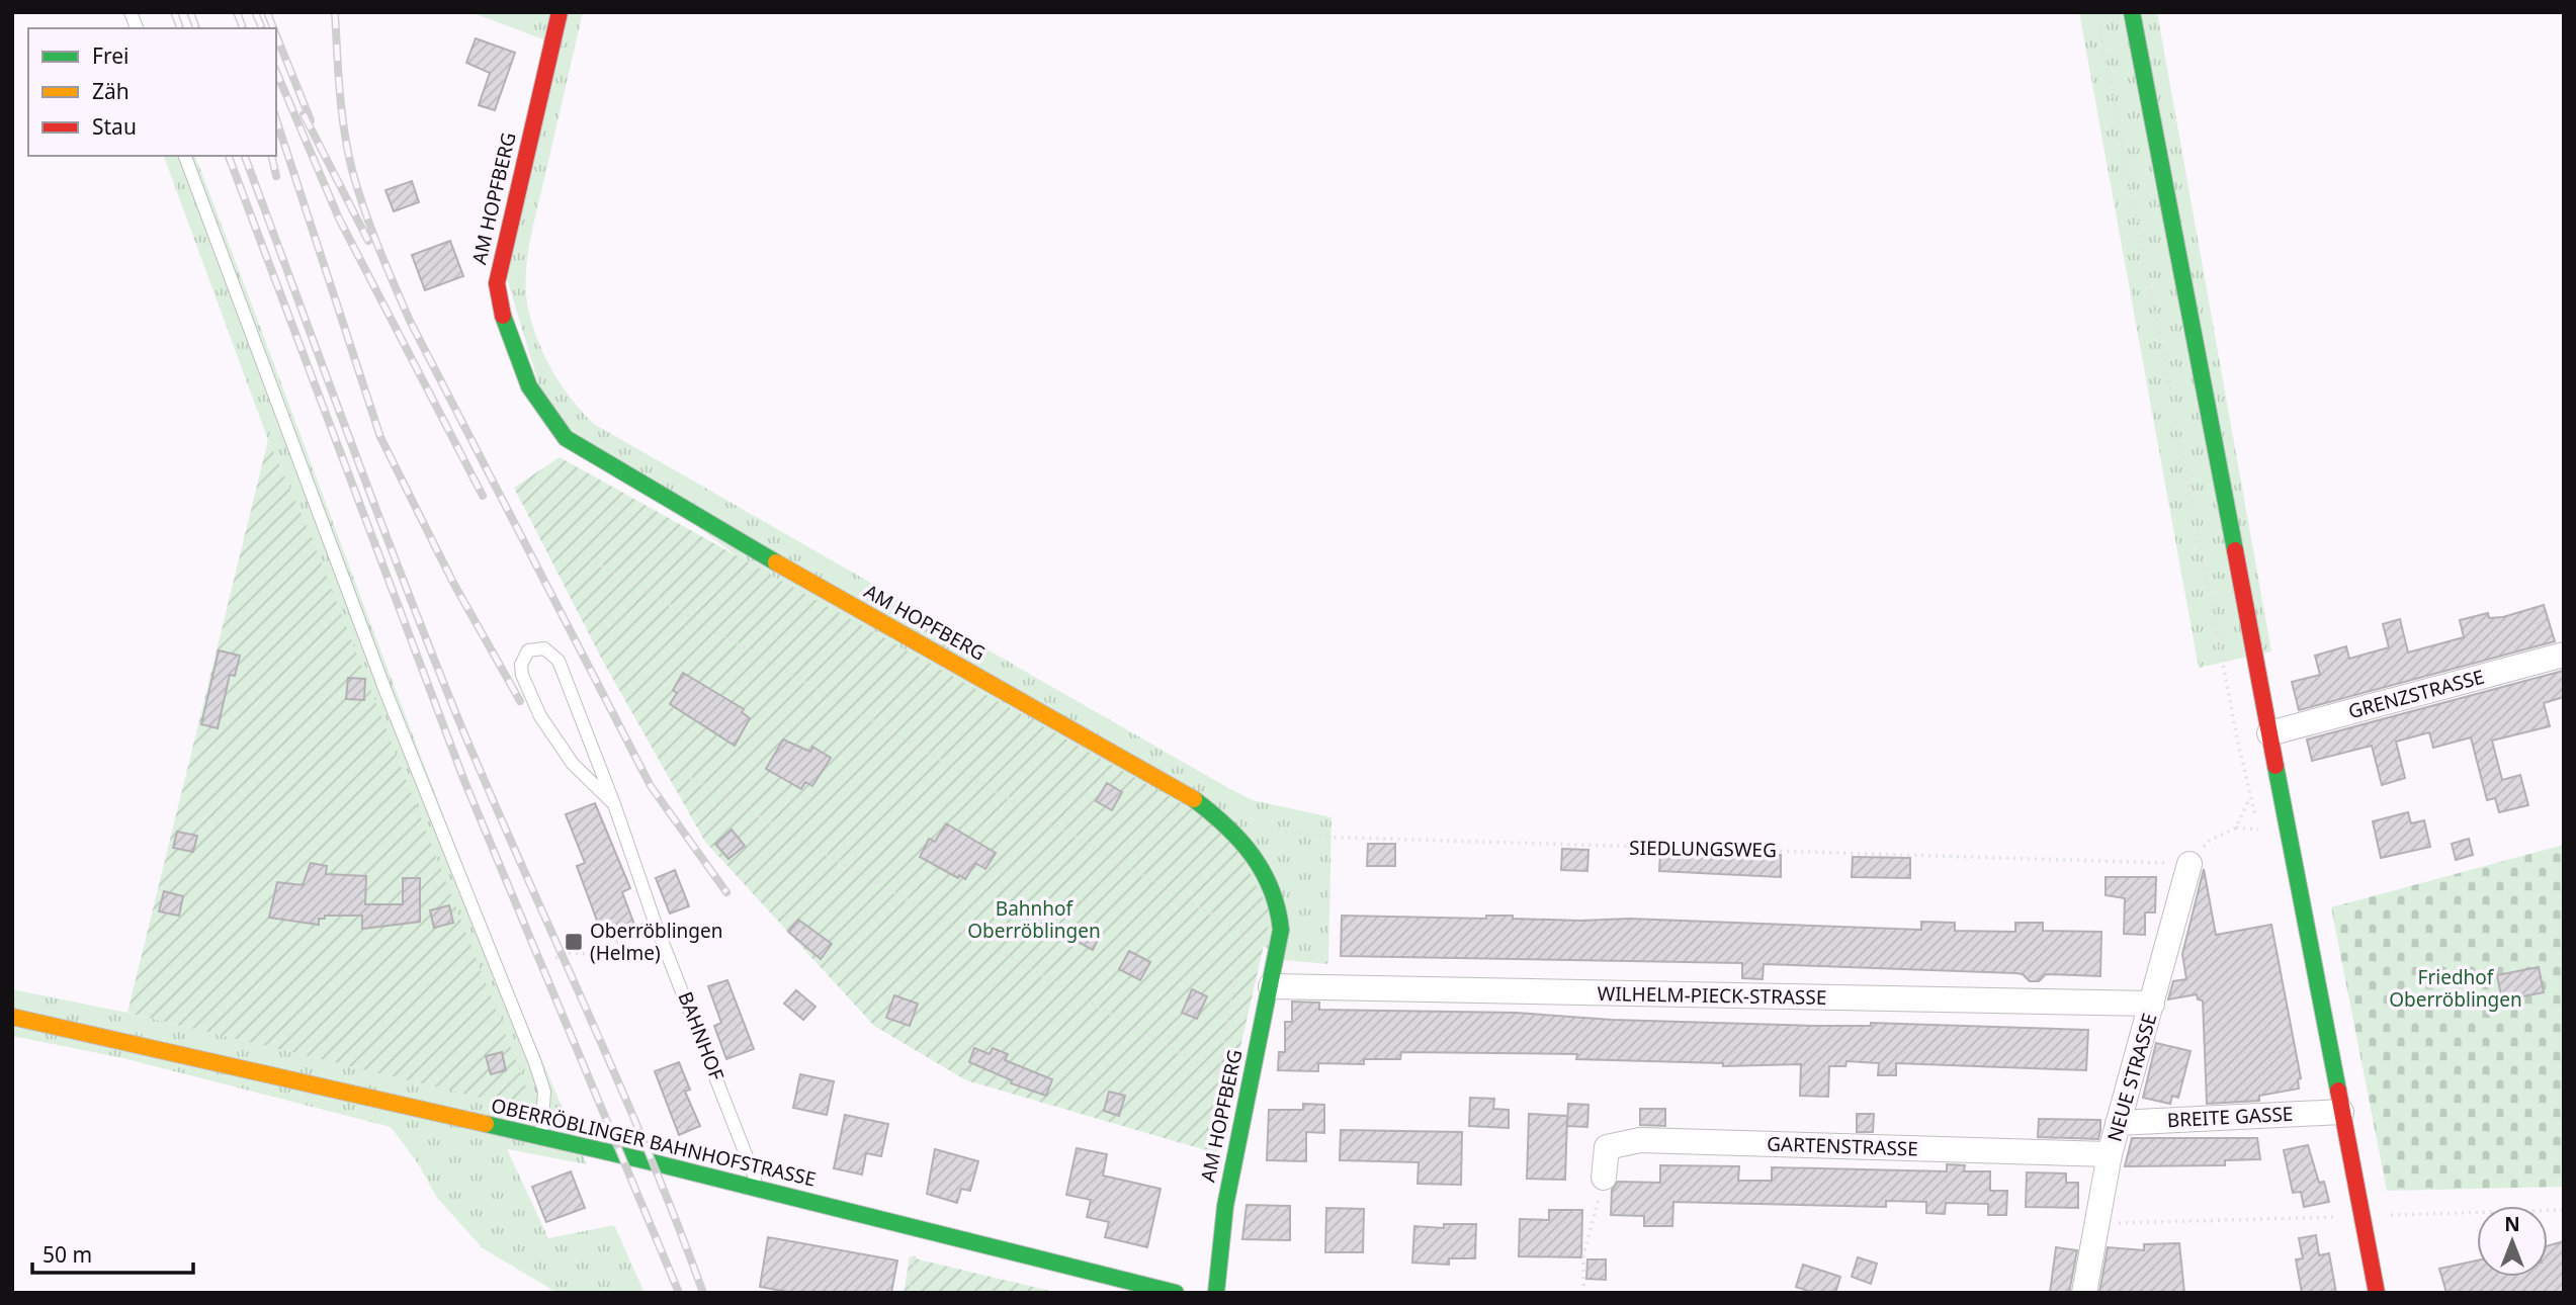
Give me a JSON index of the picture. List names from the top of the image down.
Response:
{
  "streets": {
    "street": [
      "AM HOPFBERG",
      "GRENZSTRASSE",
      "WILHELM-PIECK-STRASSE",
      "NEUE STRASSE",
      "BREITE GASSE",
      "OBERRÖBLINGER BAHNHOFSTRASSE",
      "GARTENSTRASSE"
    ],
    "lane": ["BAHNHOF"],
    "path": ["SIEDLUNGSWEG"]
  },
  "crossings": [
    ["AM HOPFBERG", "WILHELM-PIECK-STRASSE"],
    ["SIEDLUNGSWEG", "NEUE STRASSE"],
    ["WILHELM-PIECK-STRASSE", "NEUE STRASSE"],
    ["BAHNHOF", "OBERRÖBLINGER BAHNHOFSTRASSE"],
    ["NEUE STRASSE", "BREITE GASSE"],
    ["NEUE STRASSE", "GARTENSTRASSE"]
  ],
  "parks": ["Bahnhof Oberröblingen", "Friedhof Oberröblingen"],
  "places": {
    "transit": ["Oberröblingen (Helme)"]
  },
  "legend": ["Frei", "Zäh", "Stau"],
  "scale_bar": "50 m",
  "north": "top"
}
